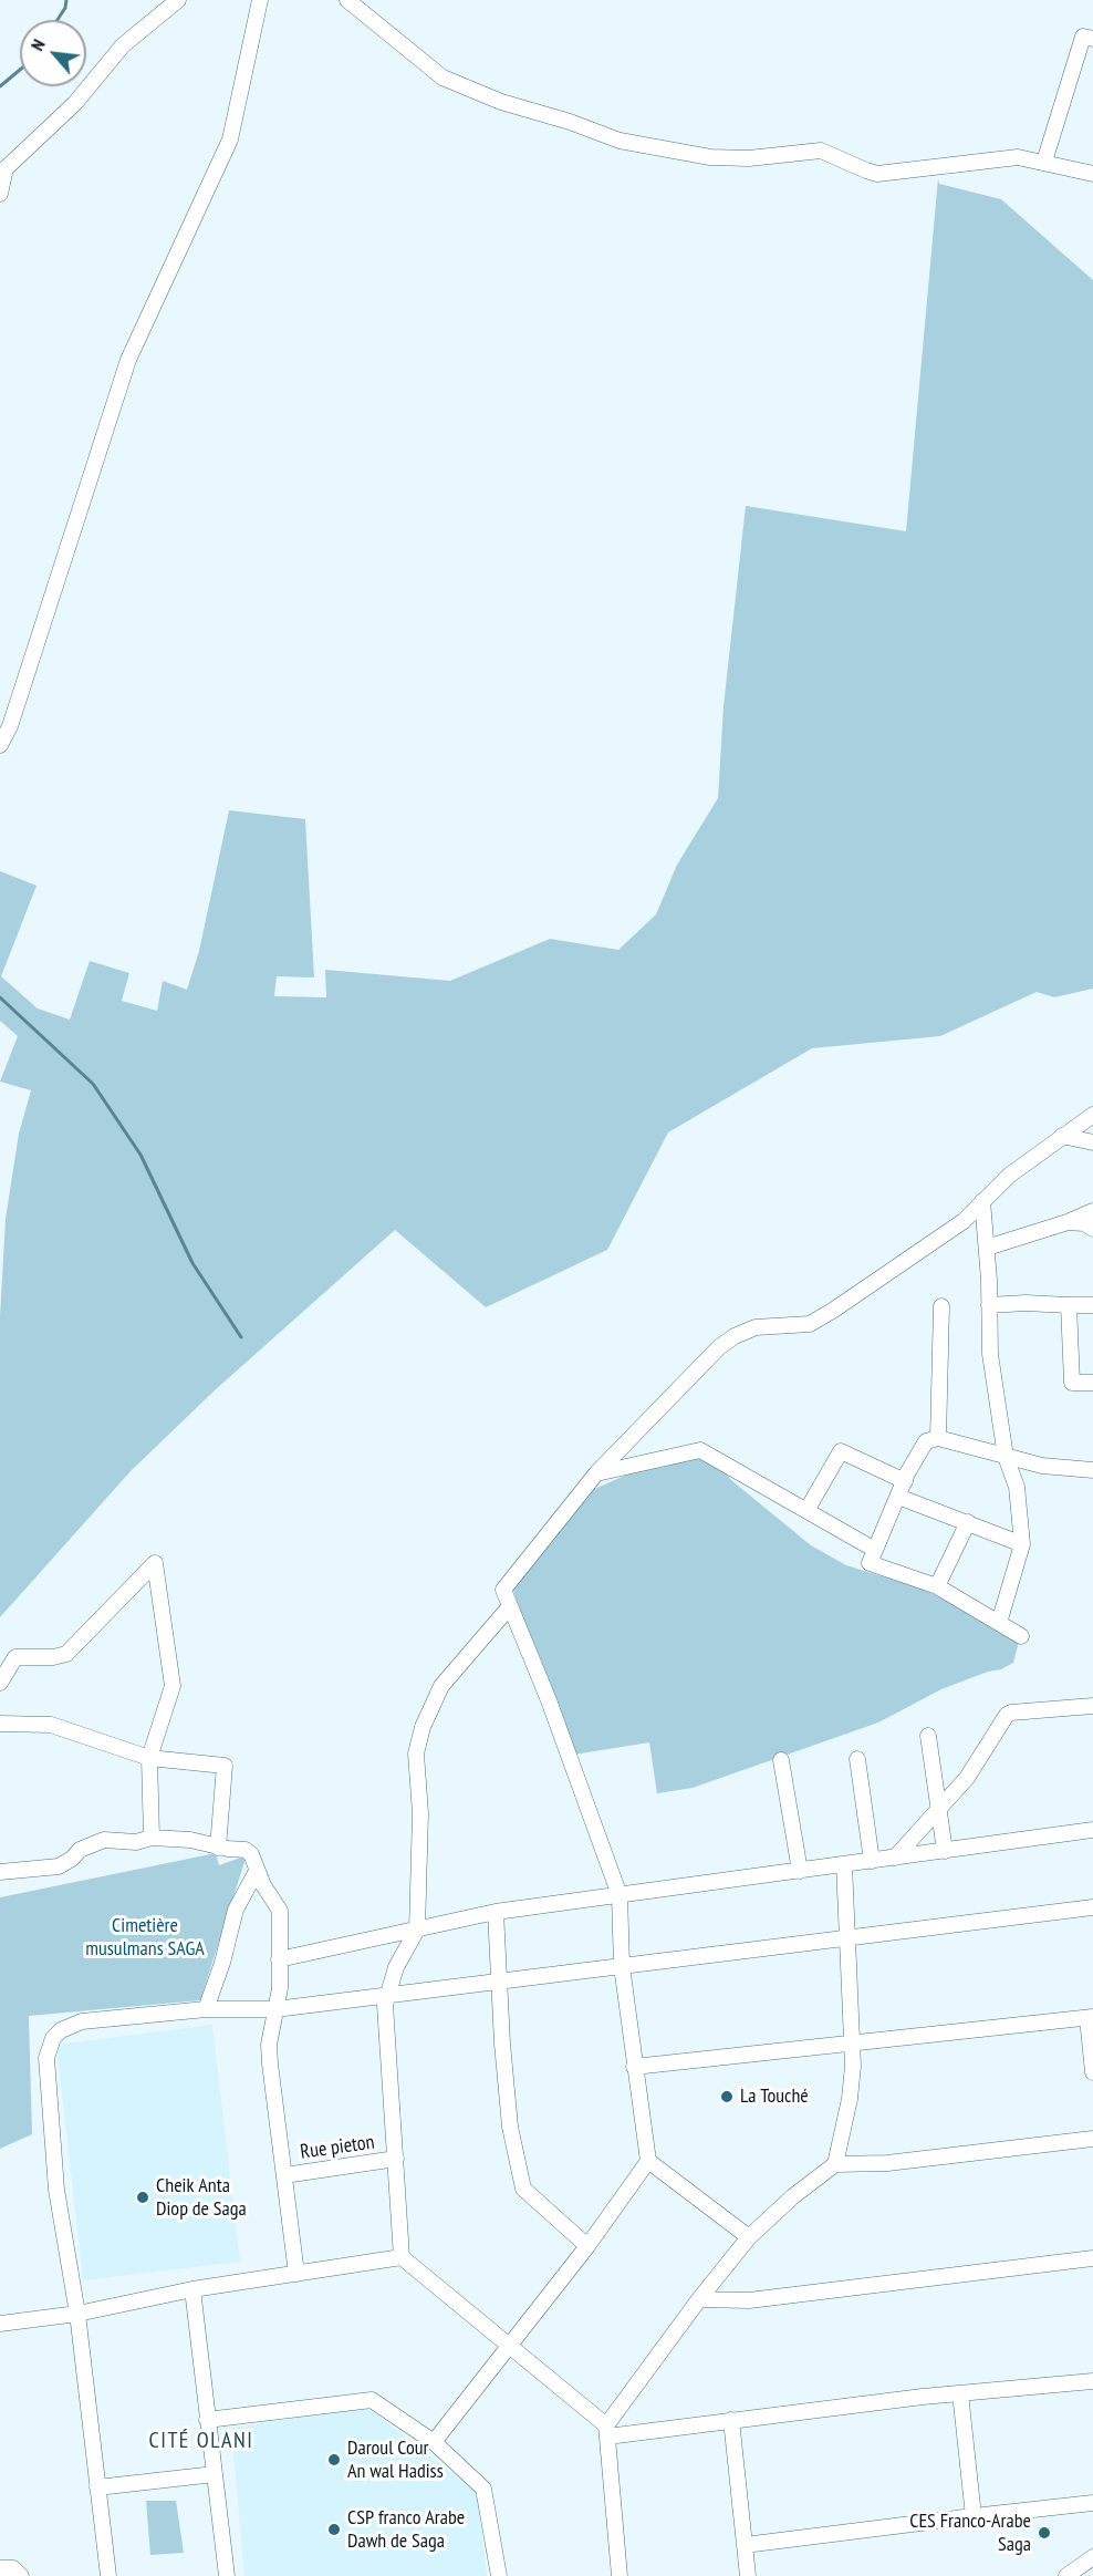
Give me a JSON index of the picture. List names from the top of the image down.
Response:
{
  "streets": {
    "street": ["Rue pieton"]
  },
  "districts": ["CITÉ OLANI"],
  "parks": ["Cimetière musulmans SAGA"],
  "places": [
    "La Touché",
    "Cheik Anta Diop de Saga",
    "Daroul Cour An wal Hadiss",
    "CSP franco Arabe Dawh de Saga",
    "CES Franco-Arabe Saga"
  ],
  "north": "top left"
}
